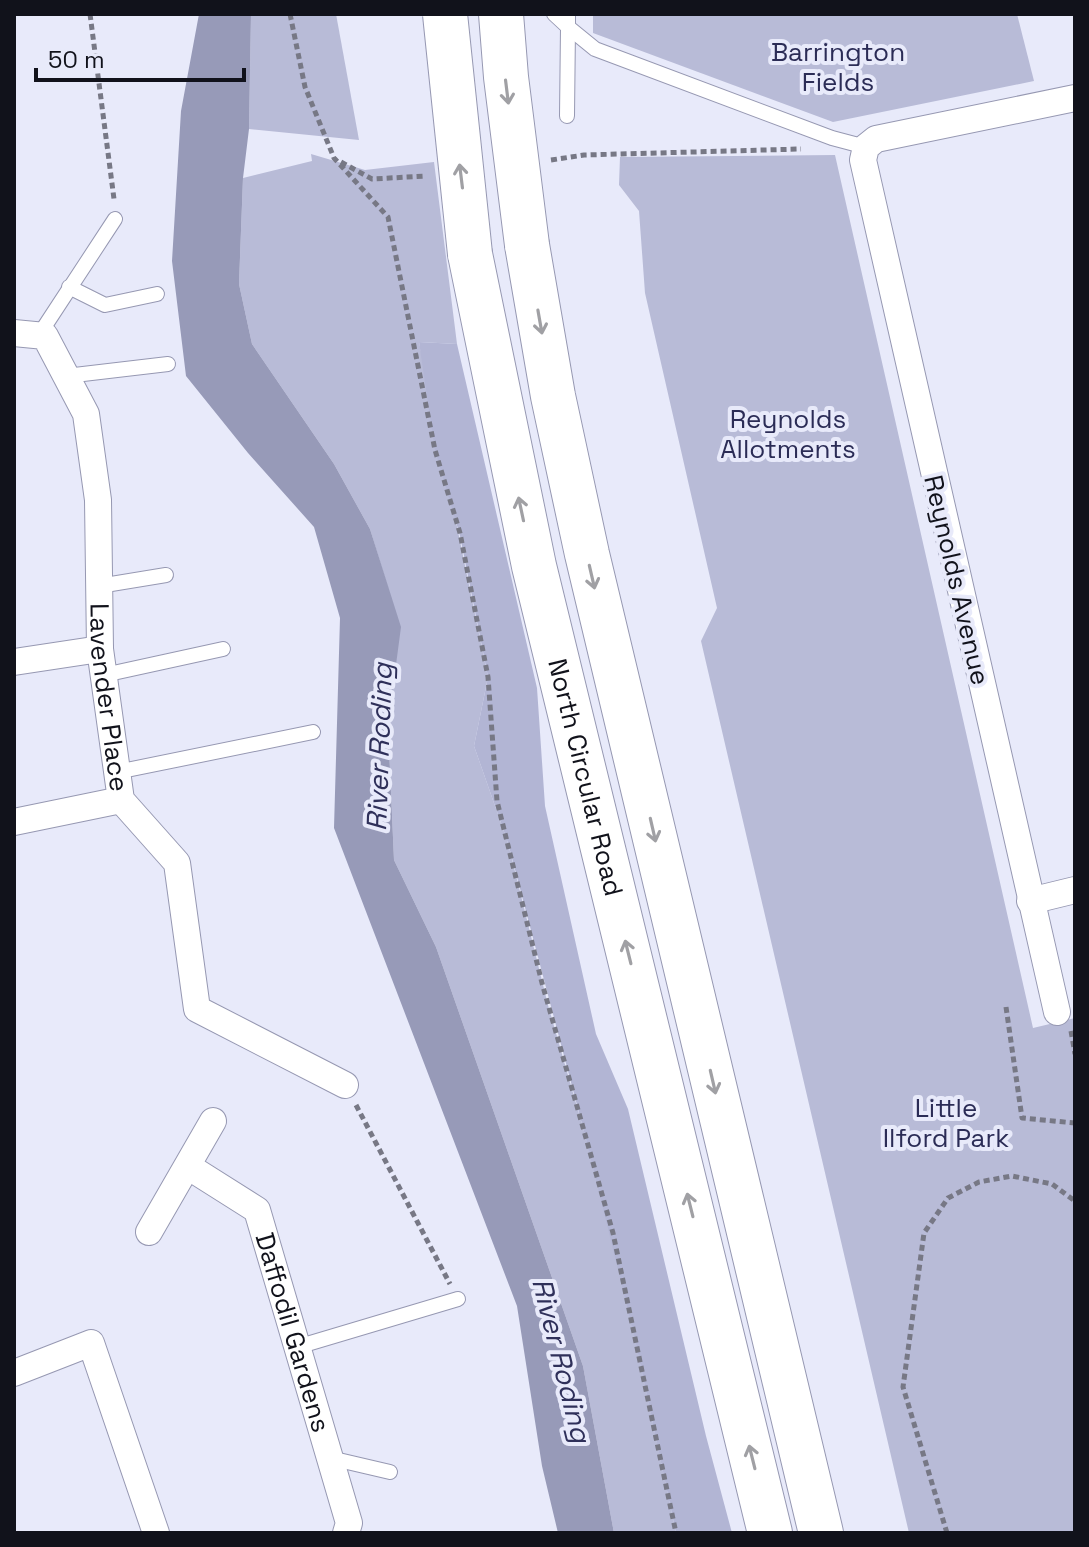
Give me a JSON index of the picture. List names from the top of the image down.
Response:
{
  "streets": {
    "highway": ["North Circular Road"],
    "street": ["Reynolds Avenue", "Lavender Place", "Daffodil Gardens"]
  },
  "water": ["River Roding"],
  "parks": ["Barrington Fields", "Reynolds Allotments", "Little Ilford Park"],
  "scale_bar": "50 m"
}
